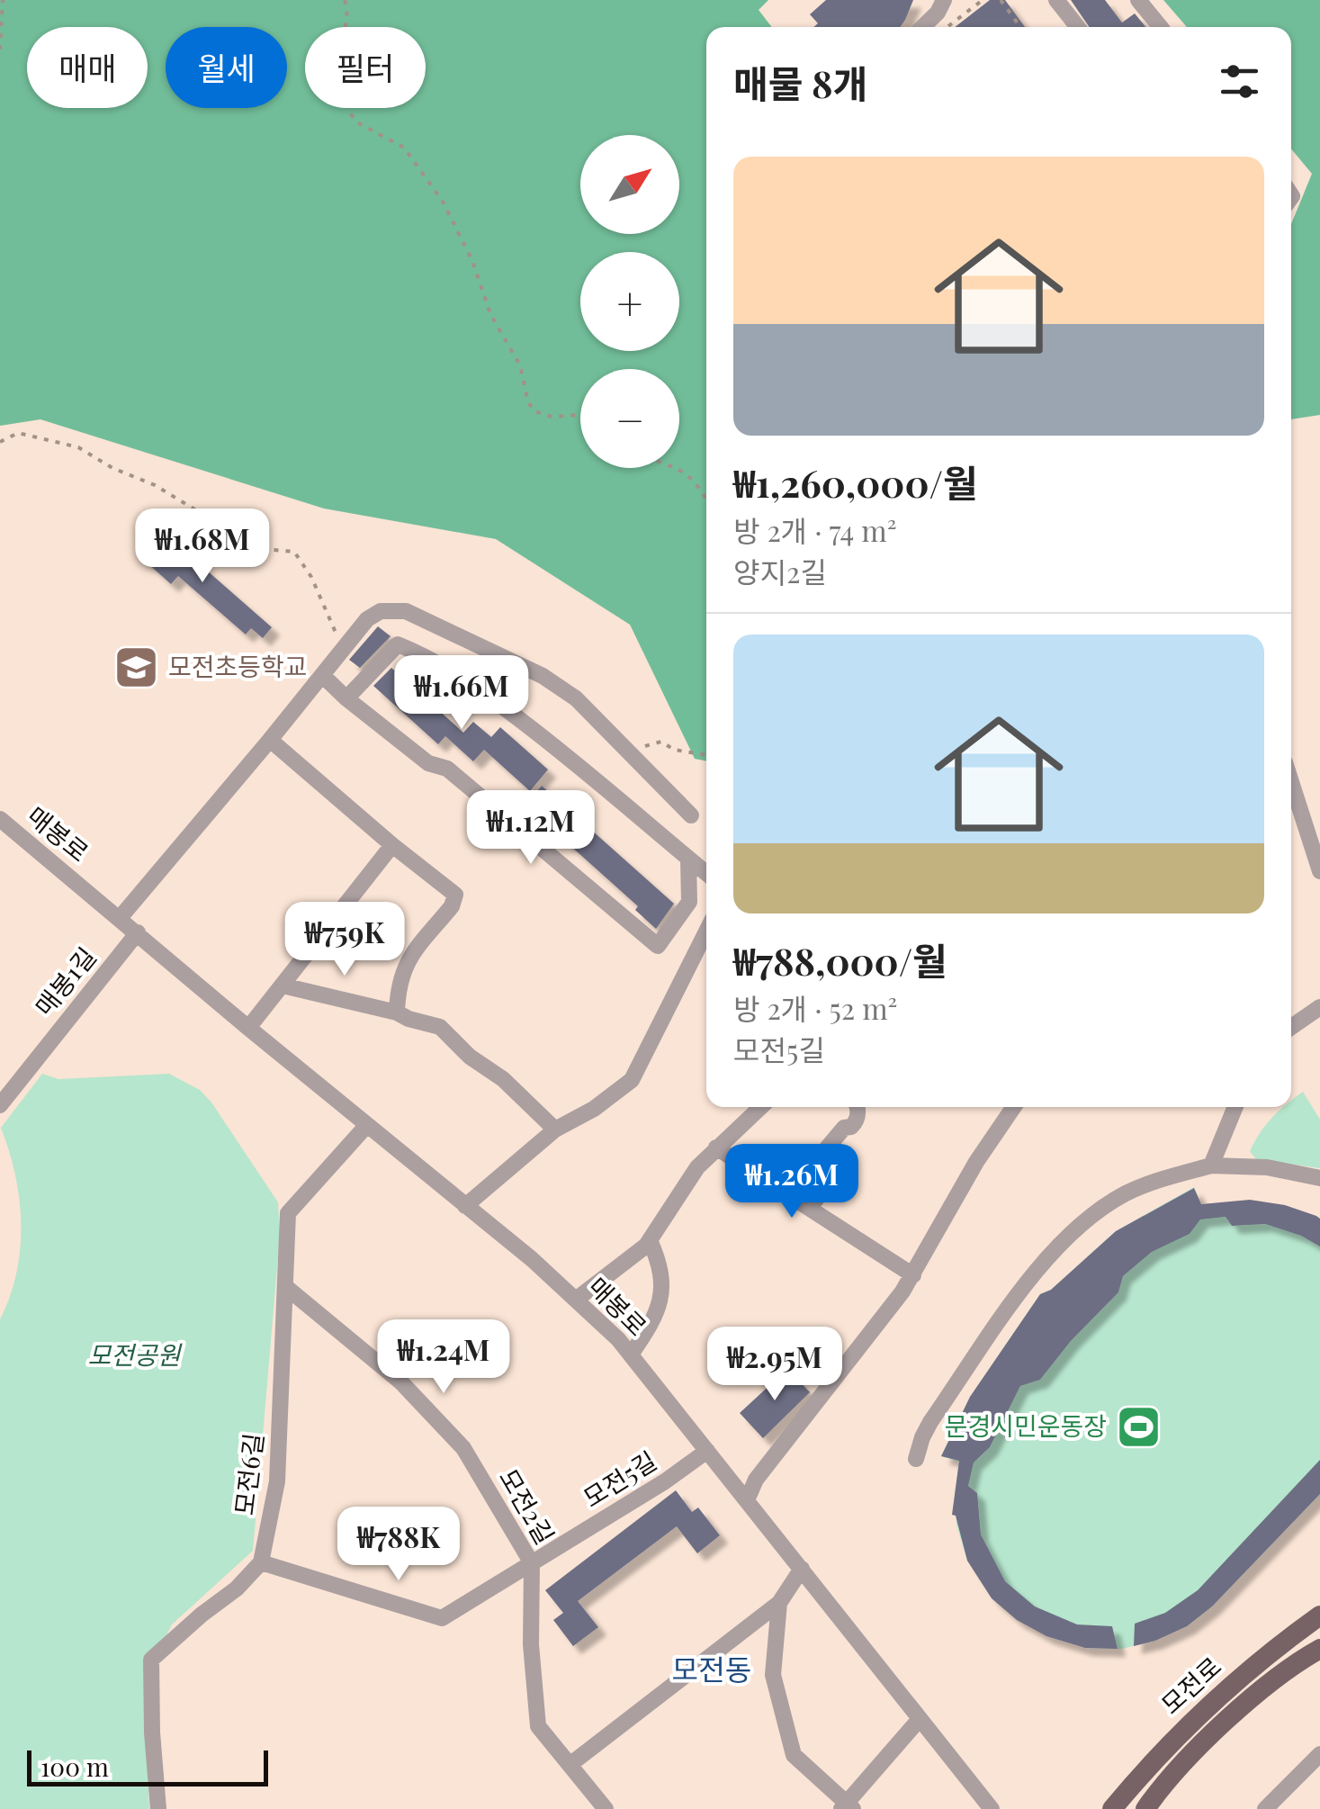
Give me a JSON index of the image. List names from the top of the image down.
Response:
{
  "streets": {
    "main road": ["모전로"],
    "street": [
      "매봉로",
      "매봉1길",
      "모전6길",
      "모전5길",
      "모전2길"
    ]
  },
  "crossings": [
    ["매봉로", "매봉1길"],
    ["매봉로", "모전6길"],
    ["매봉로", "모전5길"],
    ["모전6길", "모전5길"],
    ["모전6길", "모전2길"],
    ["모전5길", "모전2길"]
  ],
  "districts": ["모전동"],
  "parks": ["모전공원"],
  "places": {
    "school or university": ["모전초등학교"],
    "sports": ["문경시민운동장"]
  },
  "scale_bar": "100 m",
  "north": "top right",
  "page": {
    "chip": ["매매", "월세", "필터"],
    "heading": "매물 8개",
    "map_buttons": ["+", "−"],
    "list": [
      {
        "name": "₩1,260,000/월",
        "note": "방 2개 · 74 m² · 양지2길"
      },
      {
        "name": "₩788,000/월",
        "note": "방 2개 · 52 m² · 모전5길"
      }
    ],
    "price": [
      "₩1.68M",
      "₩1.66M",
      "₩1.12M",
      "₩759K",
      "₩1.26M",
      "₩1.24M",
      "₩2.95M",
      "₩788K"
    ],
    "scale": "100 m"
  }
}
